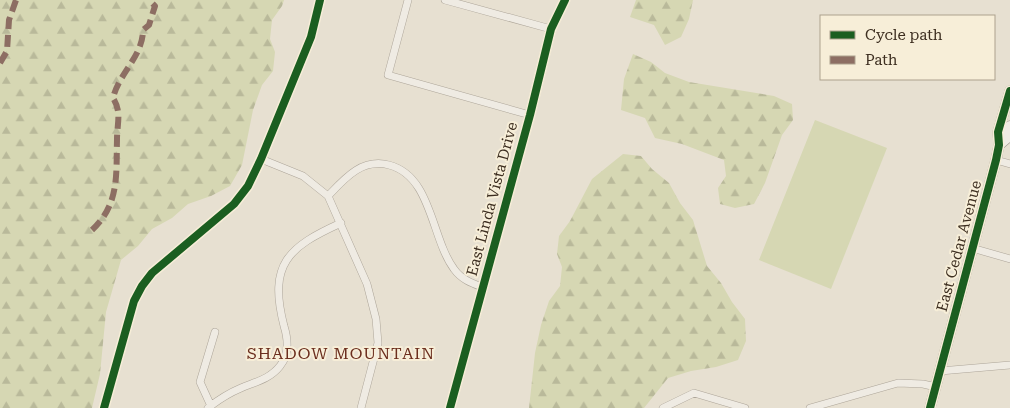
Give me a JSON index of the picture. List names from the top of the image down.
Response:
{
  "streets": {
    "main road": ["East Cedar Avenue"],
    "street": ["East Linda Vista Drive"]
  },
  "districts": ["SHADOW MOUNTAIN"],
  "legend": ["Cycle path", "Path"]
}
